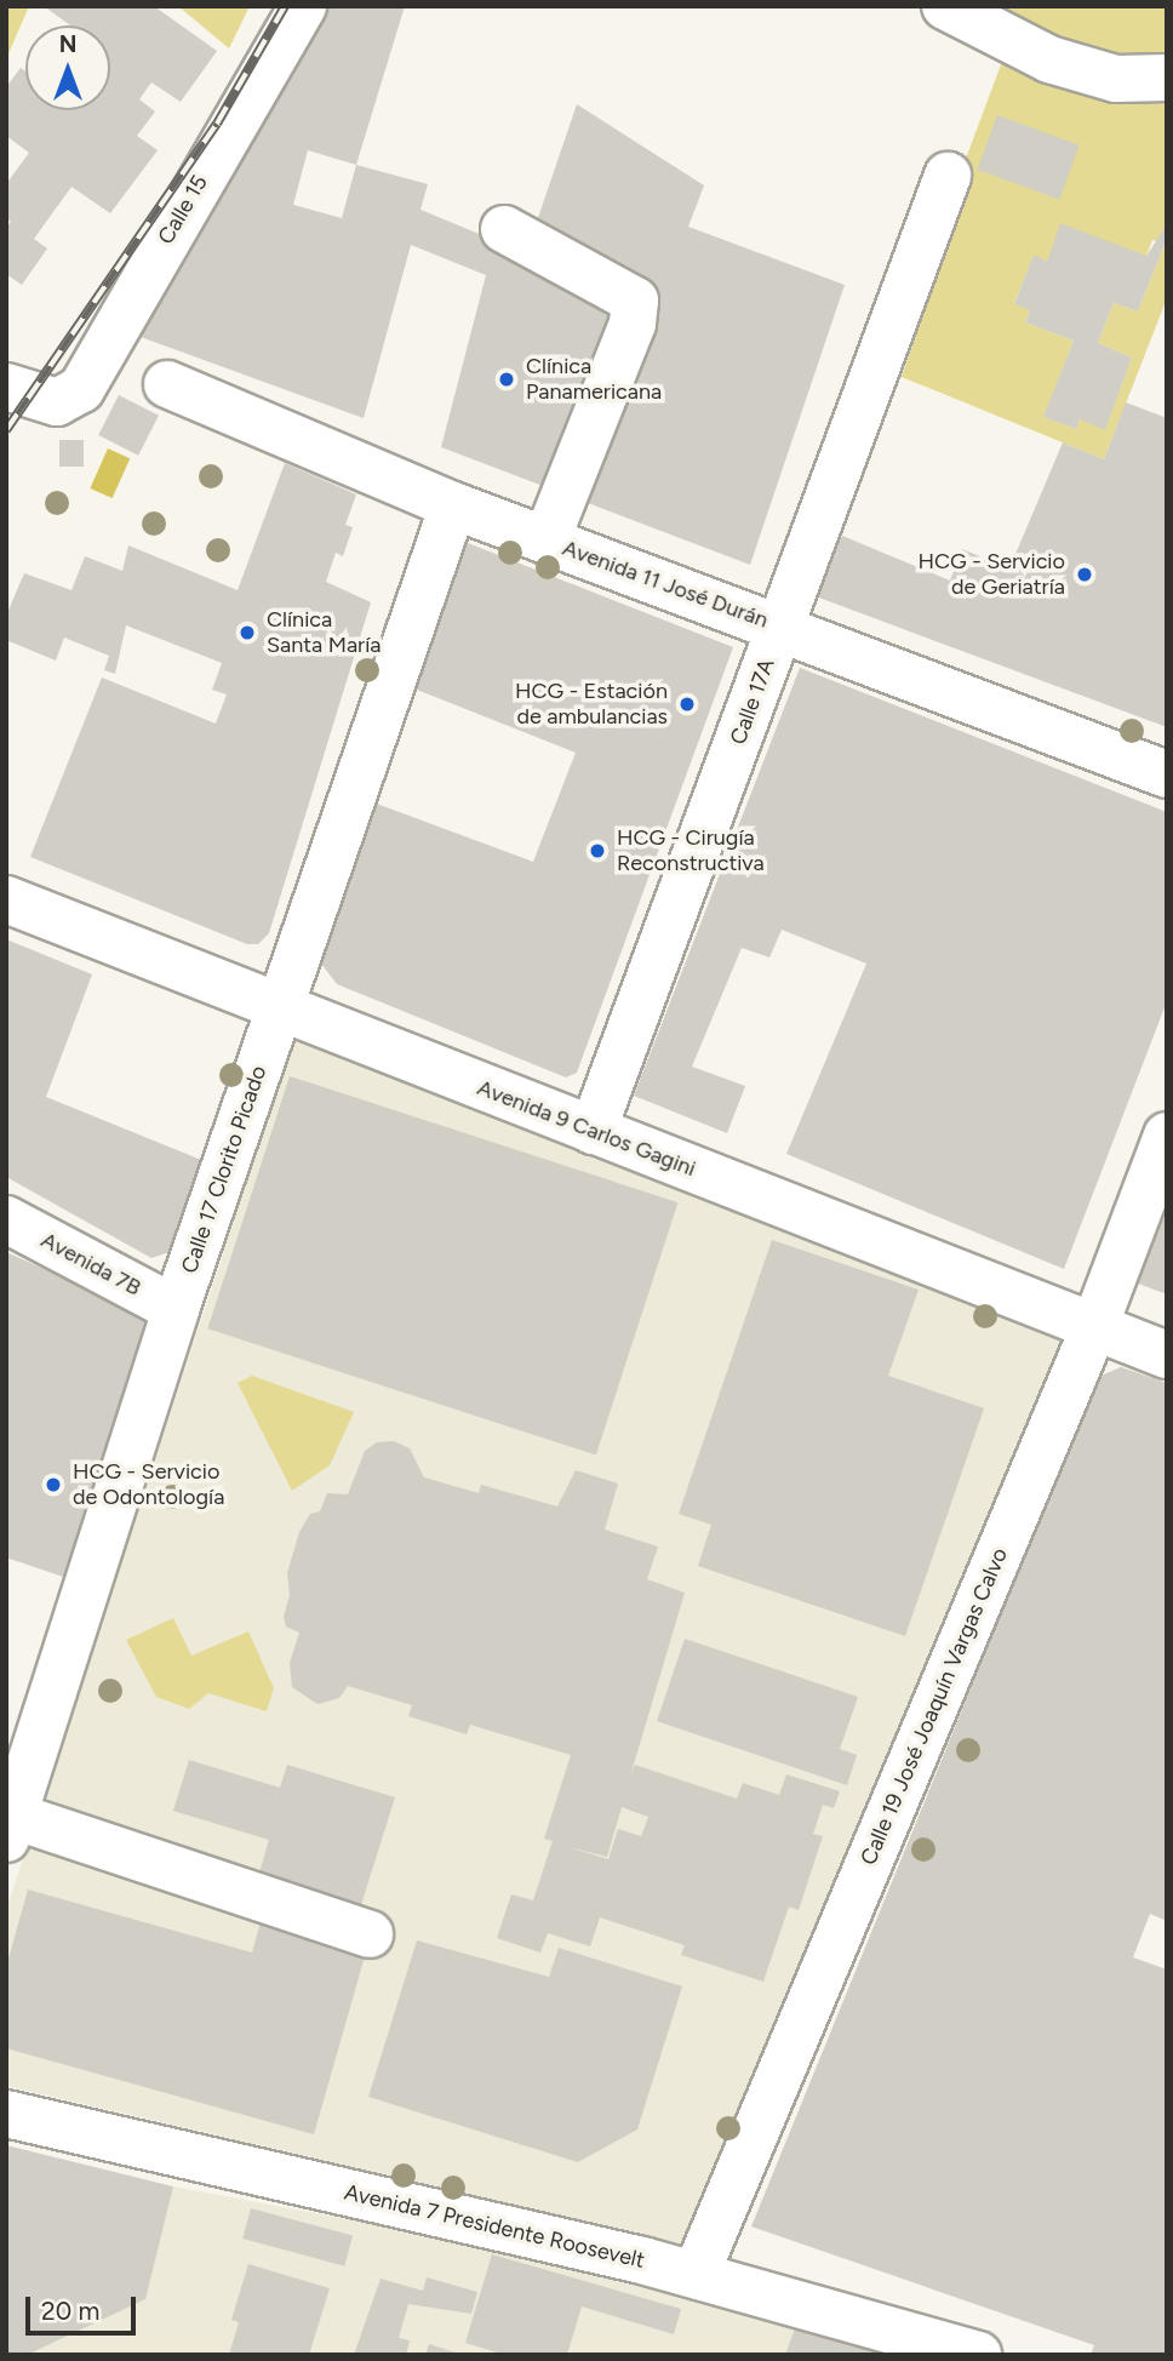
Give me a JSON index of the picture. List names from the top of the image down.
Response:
{
  "streets": {
    "street": [
      "Calle 15",
      "Avenida 11 José Durán",
      "Calle 17A",
      "Avenida 9 Carlos Gagini",
      "Calle 17 Clorito Picado",
      "Avenida 7B",
      "Calle 19 José Joaquín Vargas Calvo",
      "Avenida 7 Presidente Roosevelt"
    ]
  },
  "crossings": [
    ["Avenida 11 José Durán", "Calle 17A"],
    ["Avenida 11 José Durán", "Calle 17 Clorito Picado"],
    ["Calle 17A", "Avenida 9 Carlos Gagini"],
    ["Avenida 9 Carlos Gagini", "Calle 17 Clorito Picado"],
    ["Avenida 9 Carlos Gagini", "Calle 19 José Joaquín Vargas Calvo"],
    ["Calle 17 Clorito Picado", "Avenida 7B"],
    ["Calle 19 José Joaquín Vargas Calvo", "Avenida 7 Presidente Roosevelt"]
  ],
  "places": [
    "Clínica Panamericana",
    "HCG - Servicio de Geriatría",
    "Clínica Santa María",
    "HCG - Estación de ambulancias",
    "HCG - Cirugía Reconstructiva",
    "HCG - Servicio de Odontología"
  ],
  "scale_bar": "20 m",
  "north": "top"
}
